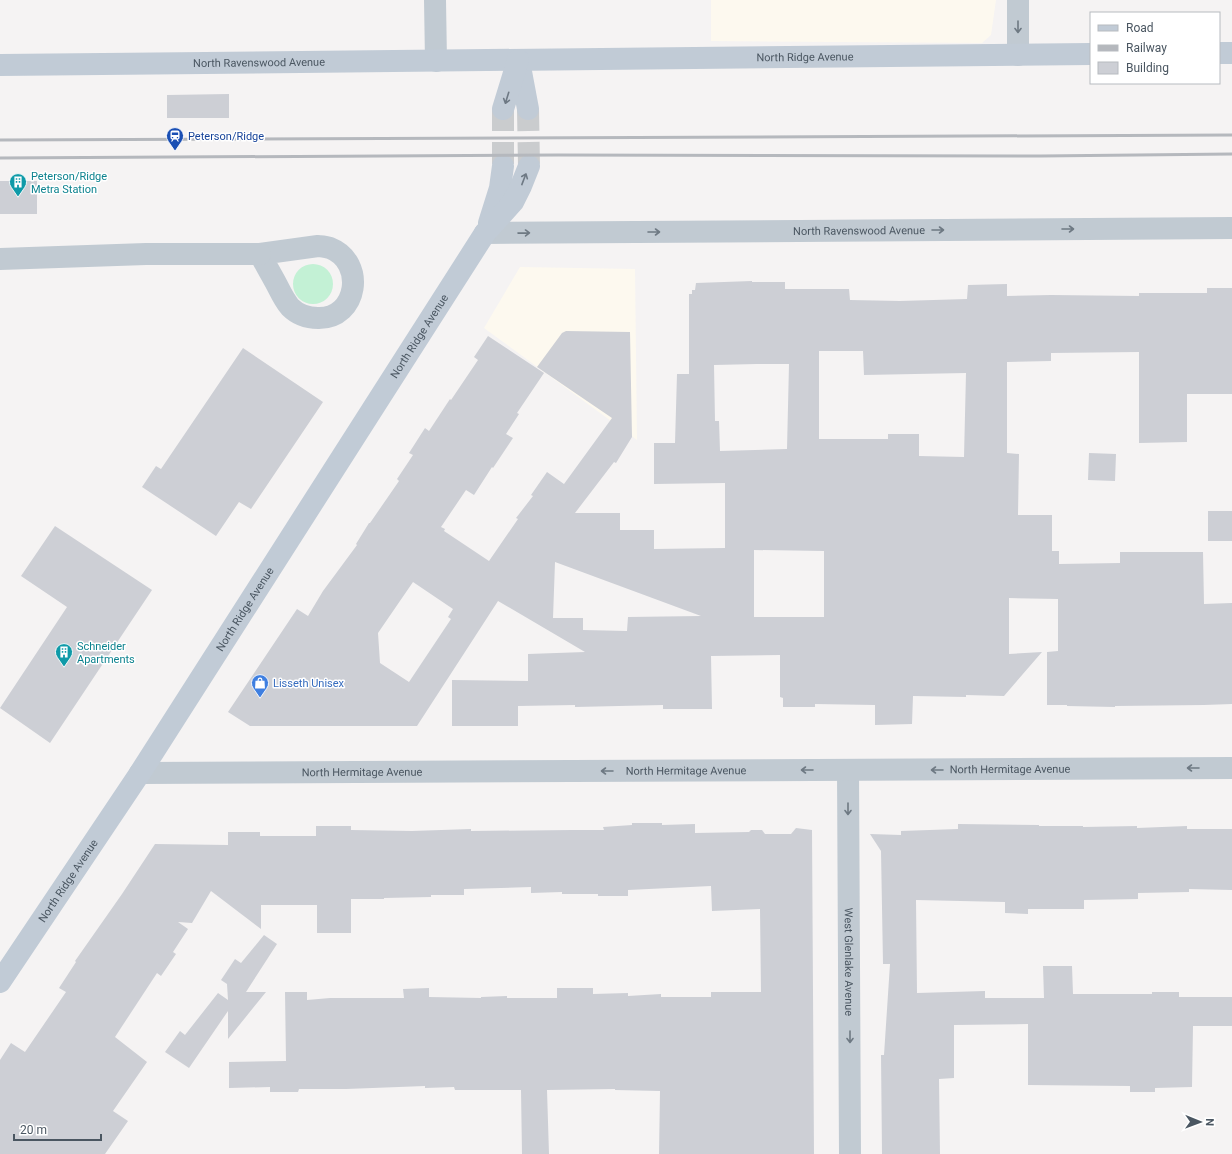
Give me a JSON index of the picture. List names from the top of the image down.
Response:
{
  "streets": {
    "main road": ["North Ridge Avenue", "North Ravenswood Avenue"],
    "street": ["North Hermitage Avenue", "West Glenlake Avenue"]
  },
  "crossings": [
    ["North Ridge Avenue", "North Ravenswood Avenue"],
    ["North Ridge Avenue", "North Hermitage Avenue"],
    ["North Hermitage Avenue", "West Glenlake Avenue"]
  ],
  "one_way": ["North Ravenswood Avenue", "North Hermitage Avenue", "West Glenlake Avenue"],
  "places": {
    "station": ["Peterson/Ridge"],
    "building": ["Peterson/Ridge Metra Station", "Schneider Apartments"],
    "shop": ["Lisseth Unisex"]
  },
  "legend": ["Road", "Railway", "Building"],
  "scale_bar": "20 m",
  "north": "right"
}
